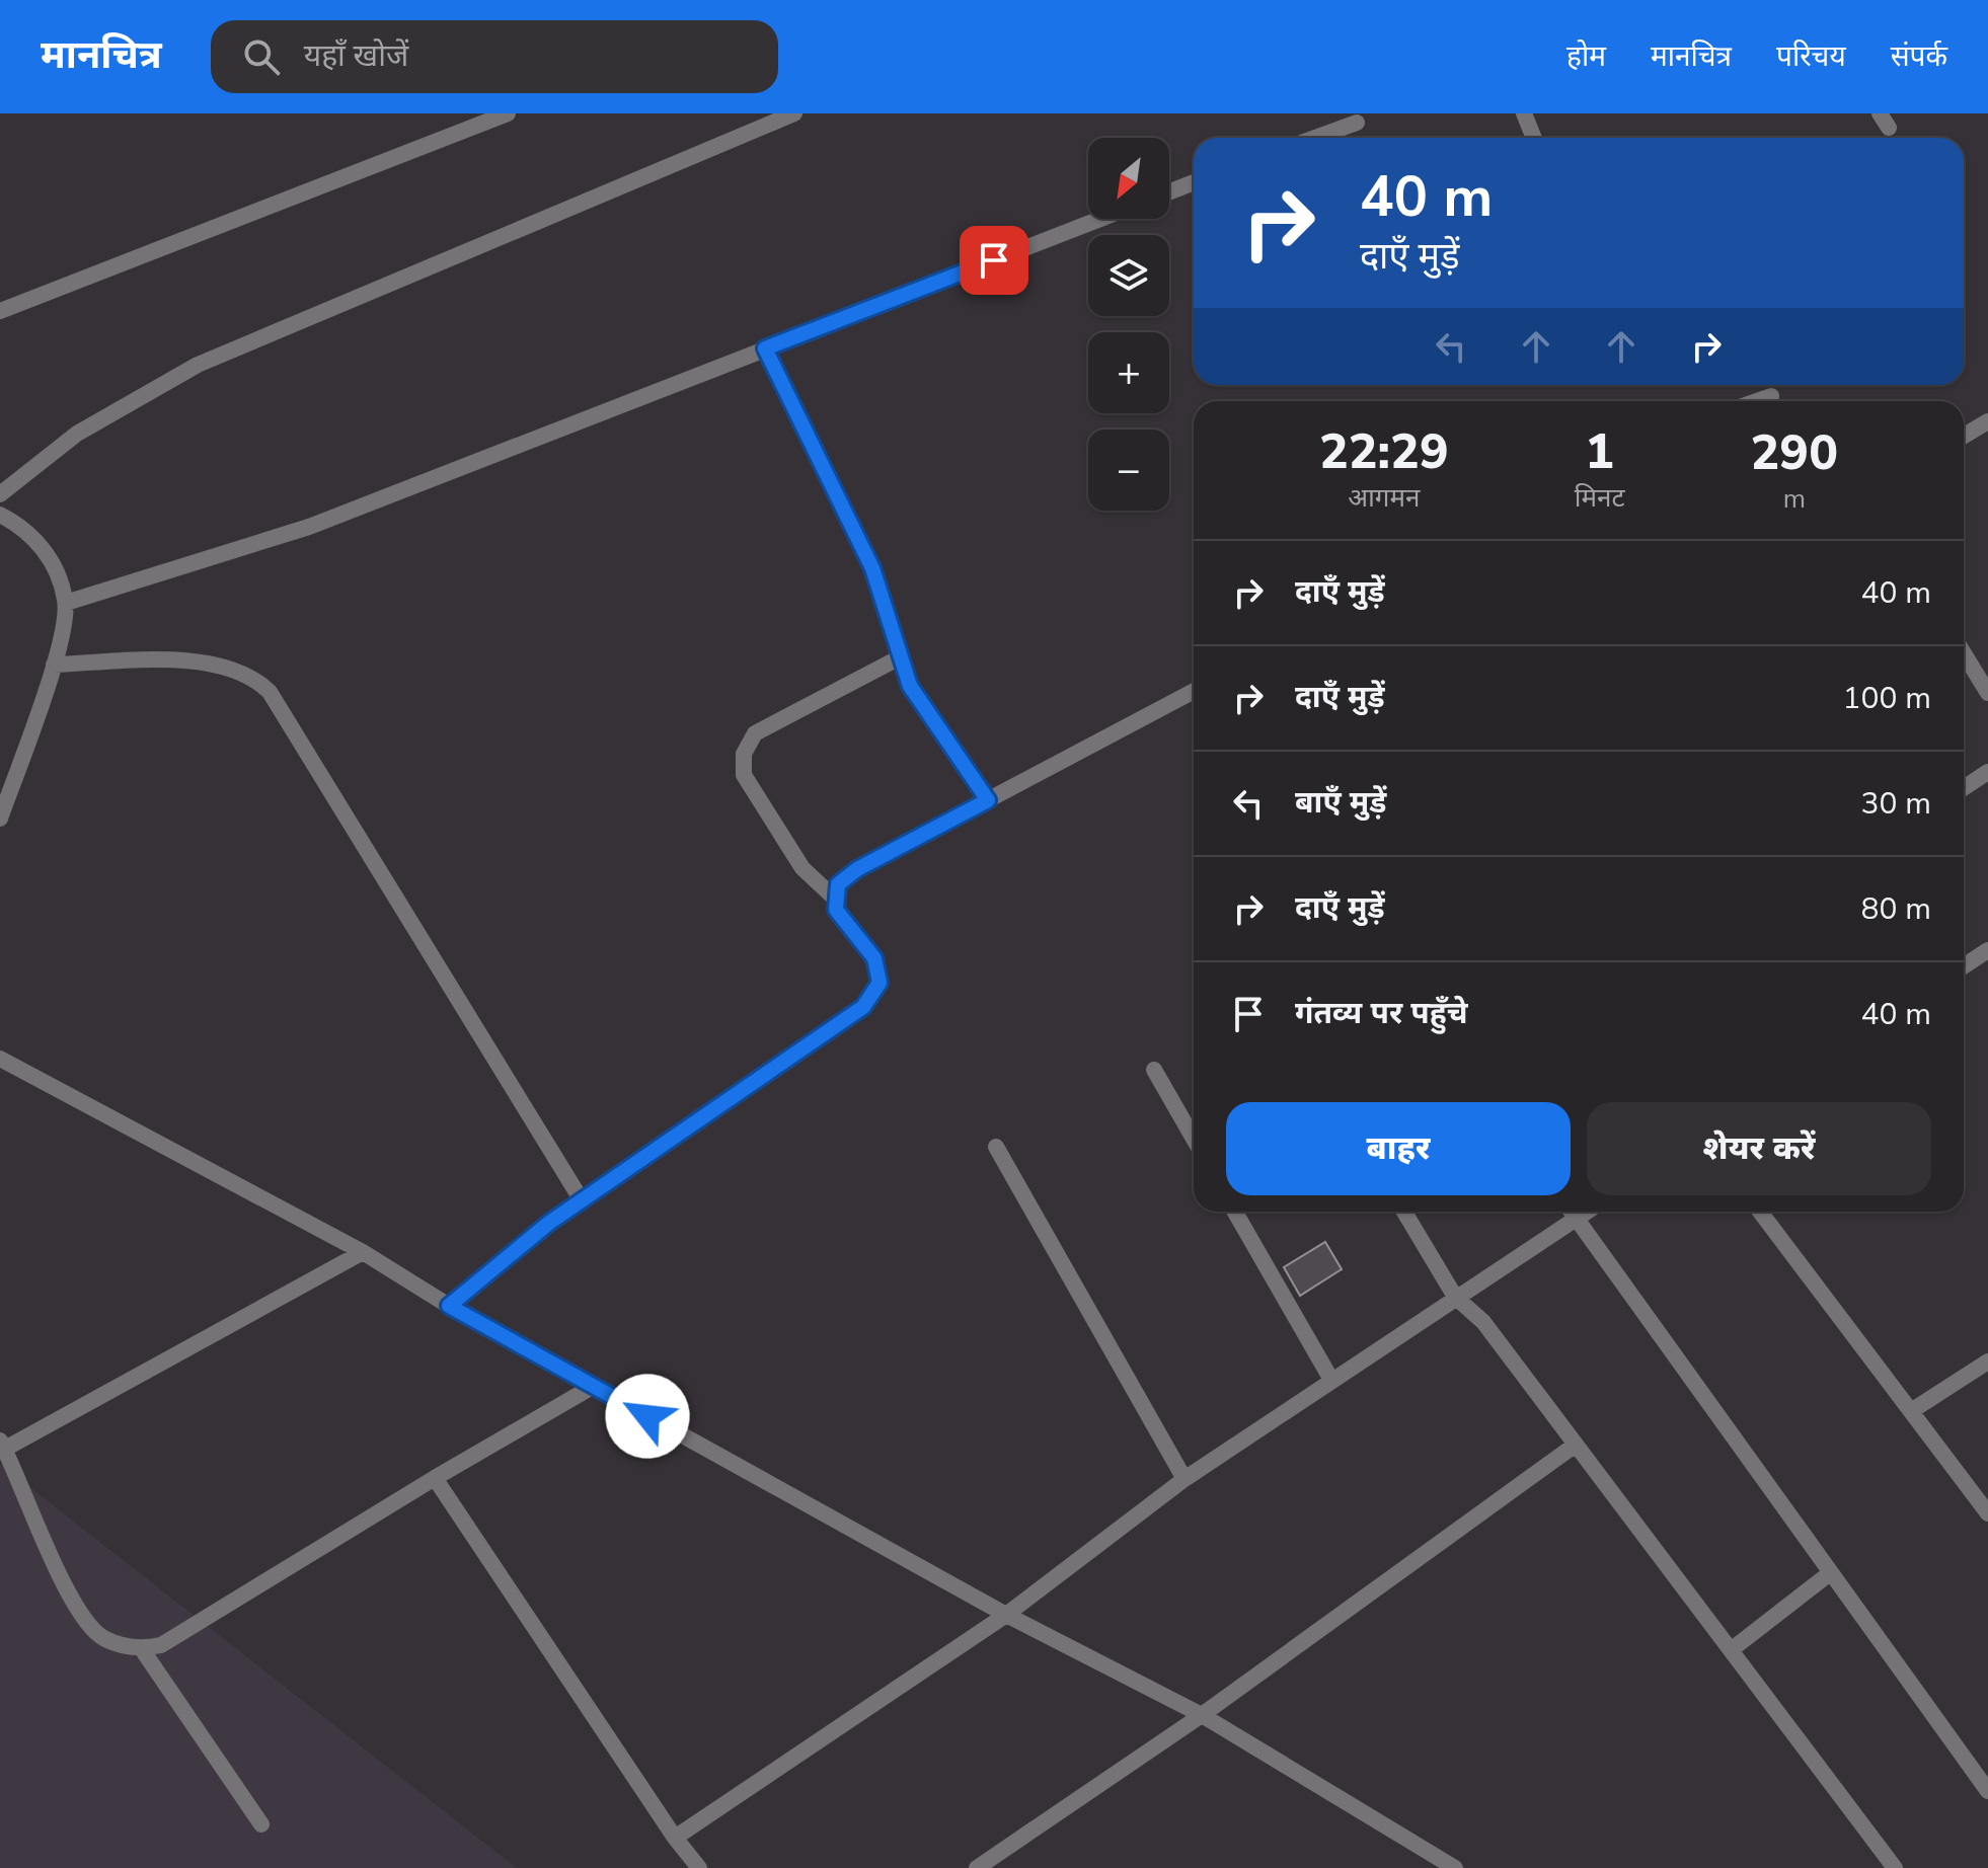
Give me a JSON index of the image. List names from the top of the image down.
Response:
{
  "north": "bottom left",
  "page": {
    "header": "मानचित्र",
    "search": "यहाँ खोजें",
    "nav": [
      "होम",
      "मानचित्र",
      "परिचय",
      "संपर्क"
    ],
    "map_buttons": ["+", "−"],
    "turn": ["40 m", "दाएँ मुड़ें"],
    "eta": [
      "22:29",
      "आगमन",
      "1",
      "मिनट",
      "290",
      "m"
    ],
    "list": [
      {
        "name": "दाएँ मुड़ें",
        "value": "40 m"
      },
      {
        "name": "दाएँ मुड़ें",
        "value": "100 m"
      },
      {
        "name": "बाएँ मुड़ें",
        "value": "30 m"
      },
      {
        "name": "दाएँ मुड़ें",
        "value": "80 m"
      },
      {
        "name": "गंतव्य पर पहुँचे",
        "value": "40 m"
      }
    ],
    "buttons": ["बाहर", "शेयर करें"]
  }
}
